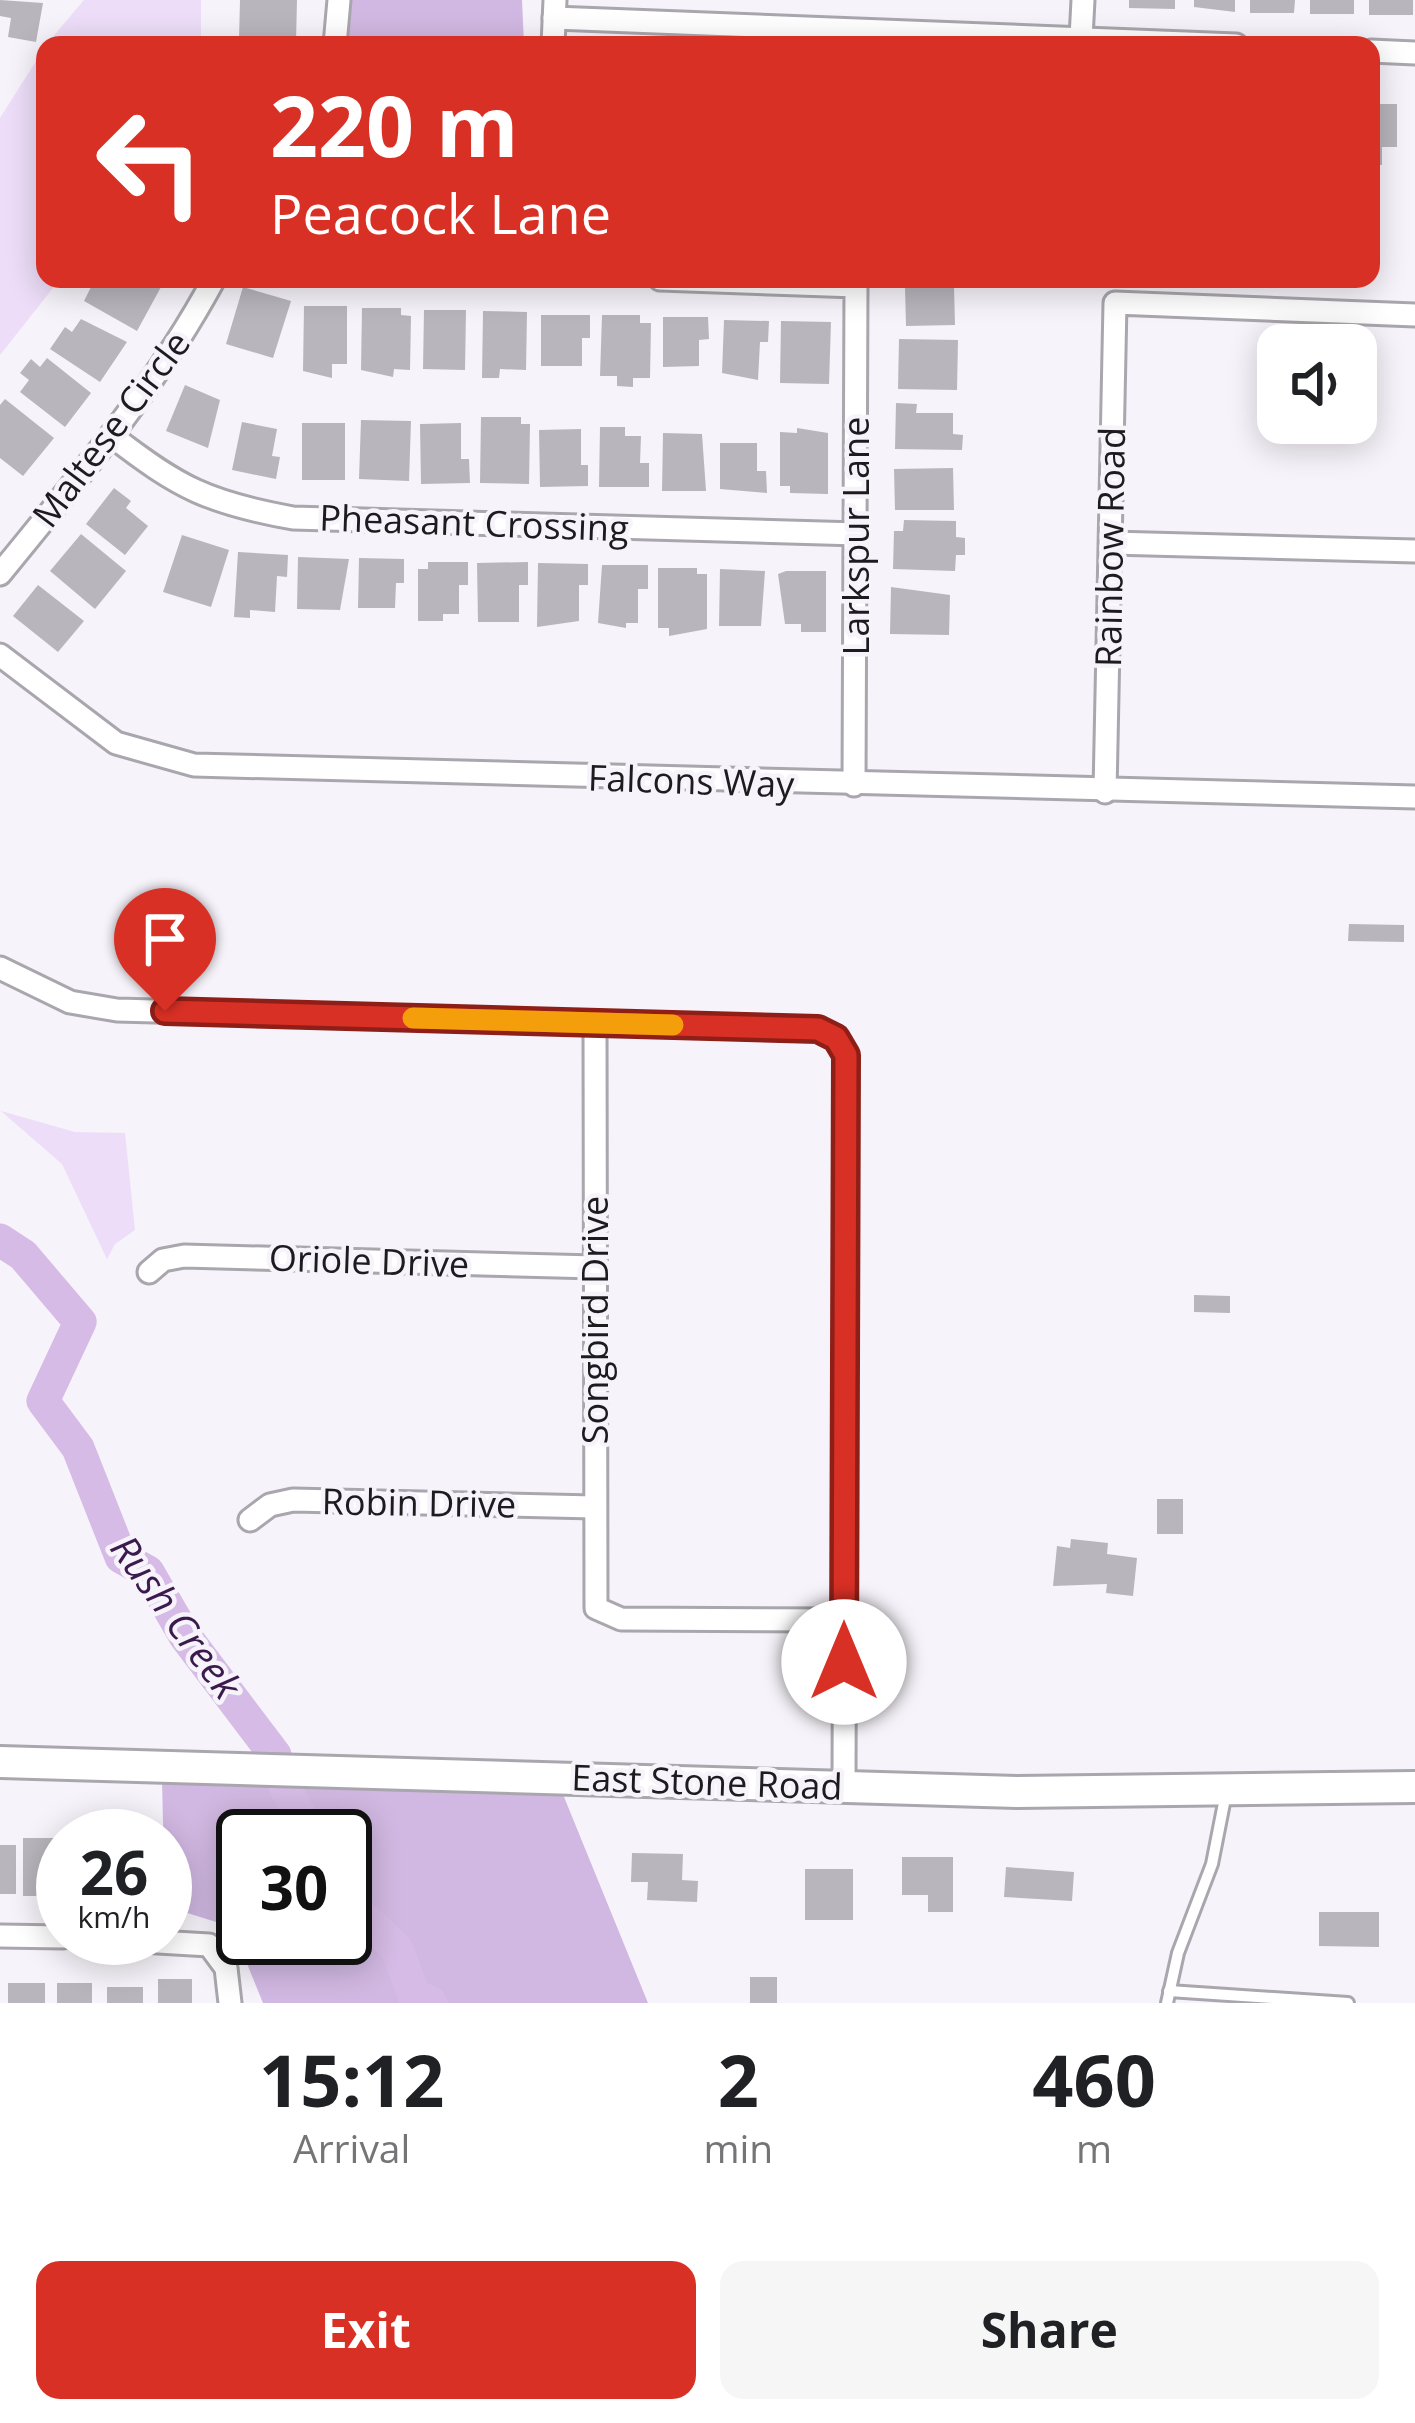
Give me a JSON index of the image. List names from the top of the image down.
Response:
{
  "streets": {
    "main road": ["East Stone Road"],
    "street": [
      "Maltese Circle",
      "Pheasant Crossing",
      "Larkspur Lane",
      "Rainbow Road",
      "Falcons Way",
      "Oriole Drive",
      "Songbird Drive",
      "Robin Drive"
    ]
  },
  "crossings": [
    ["Maltese Circle", "Pheasant Crossing"],
    ["Pheasant Crossing", "Larkspur Lane"],
    ["Larkspur Lane", "Falcons Way"],
    ["Rainbow Road", "Falcons Way"],
    ["Oriole Drive", "Songbird Drive"],
    ["Songbird Drive", "Robin Drive"]
  ],
  "water": ["Rush Creek"],
  "page": {
    "turn": ["220 m", "Peacock Lane"],
    "speed": "26 km/h",
    "limit": "30",
    "eta": [
      "15:12",
      "Arrival",
      "2",
      "min",
      "460",
      "m"
    ],
    "buttons": ["Exit", "Share"]
  }
}
